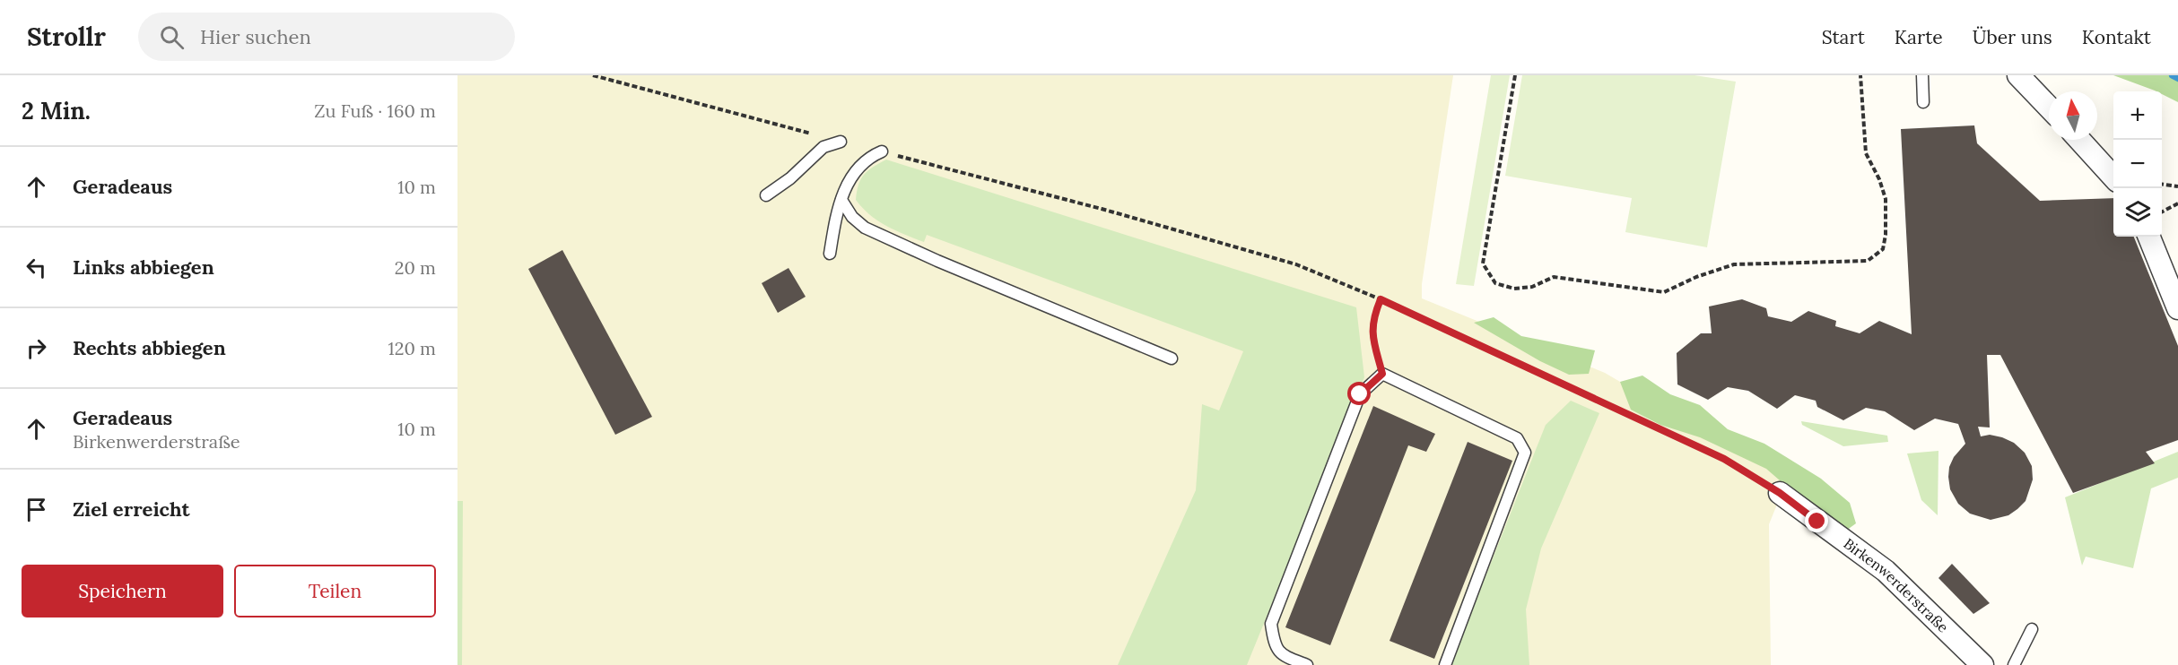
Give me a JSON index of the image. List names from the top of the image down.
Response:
{
  "streets": {
    "street": ["Birkenwerderstraße"]
  },
  "north": "top",
  "page": {
    "header": "Strollr",
    "search": "Hier suchen",
    "nav": [
      "Start",
      "Karte",
      "Über uns",
      "Kontakt"
    ],
    "heading": ["2 Min.", "Zu Fuß · 160 m"],
    "map_buttons": ["+", "−"],
    "list": [
      ["Geradeaus", "10 m"],
      ["Links abbiegen", "20 m"],
      ["Rechts abbiegen", "120 m"],
      ["Geradeaus", "Birkenwerderstraße", "10 m"],
      "Ziel erreicht"
    ],
    "buttons": ["Speichern", "Teilen"]
  }
}
